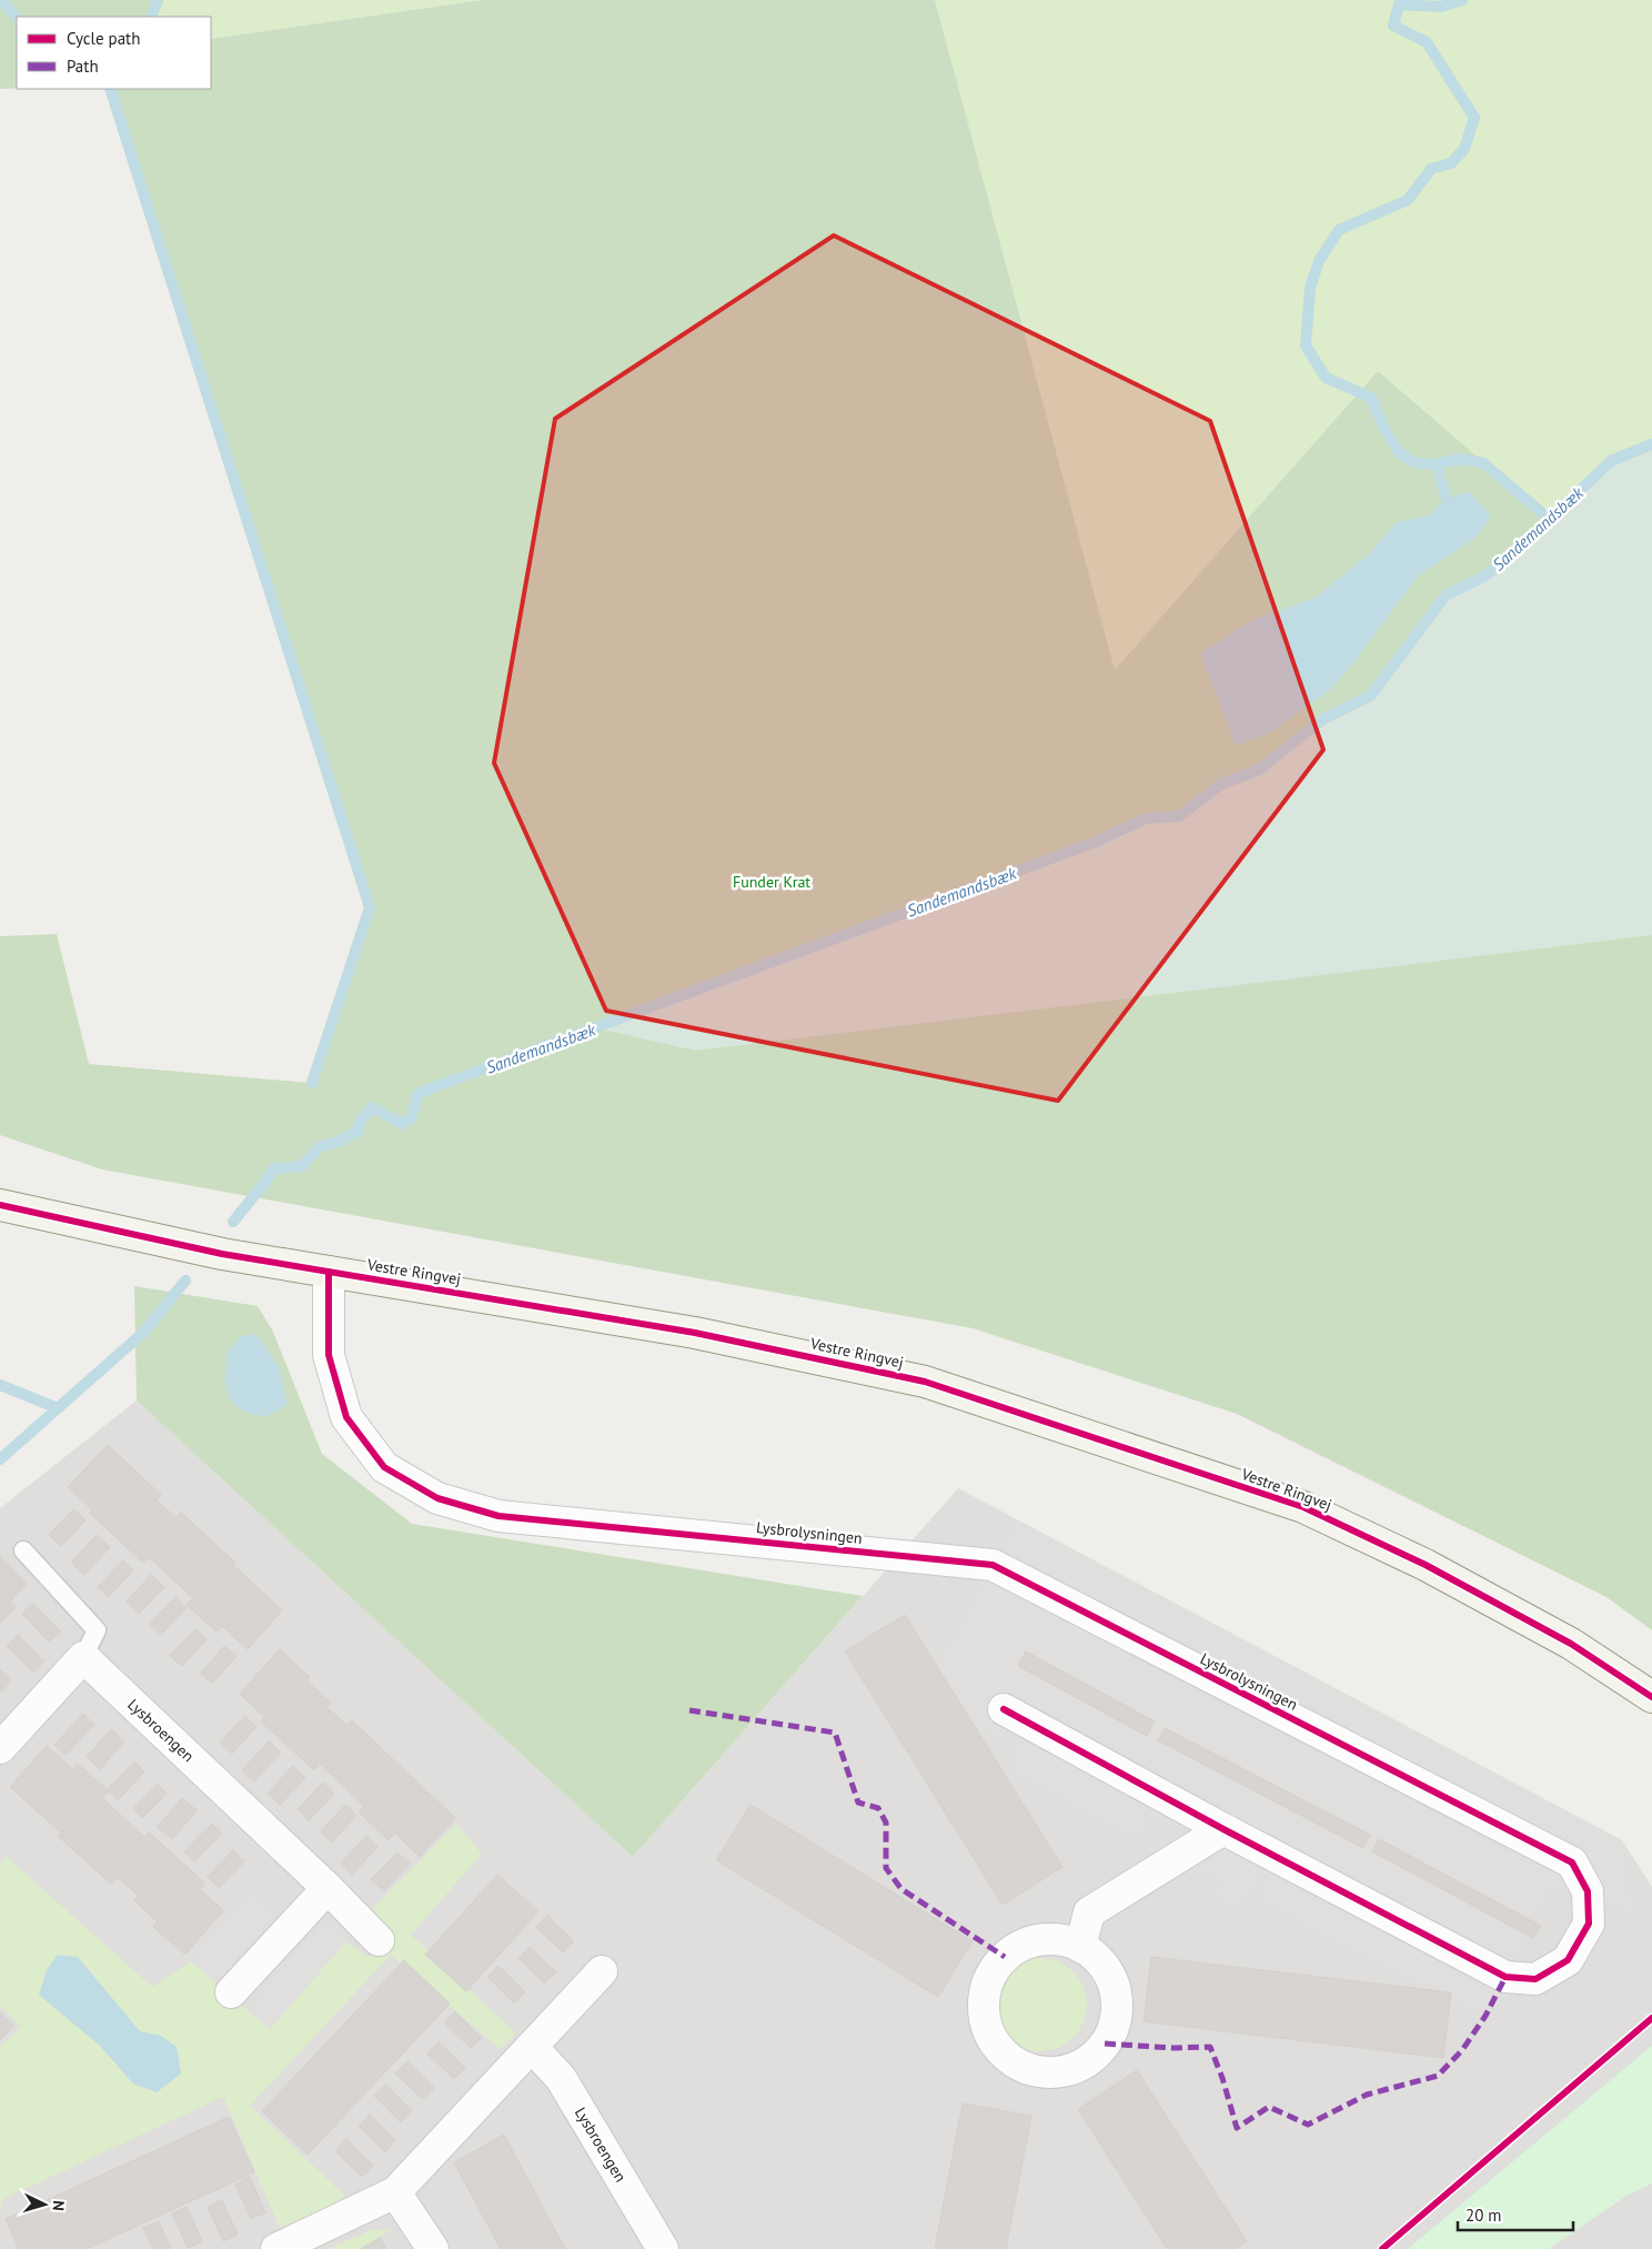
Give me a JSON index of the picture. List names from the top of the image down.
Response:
{
  "streets": {
    "main road": ["Vestre Ringvej"],
    "street": ["Lysbrolysningen", "Lysbroengen"]
  },
  "crossings": [
    ["Vestre Ringvej", "Lysbrolysningen"]
  ],
  "water": ["Sandemandsbæk"],
  "parks": ["Funder Krat"],
  "legend": ["Cycle path", "Path"],
  "scale_bar": "20 m",
  "north": "right"
}
